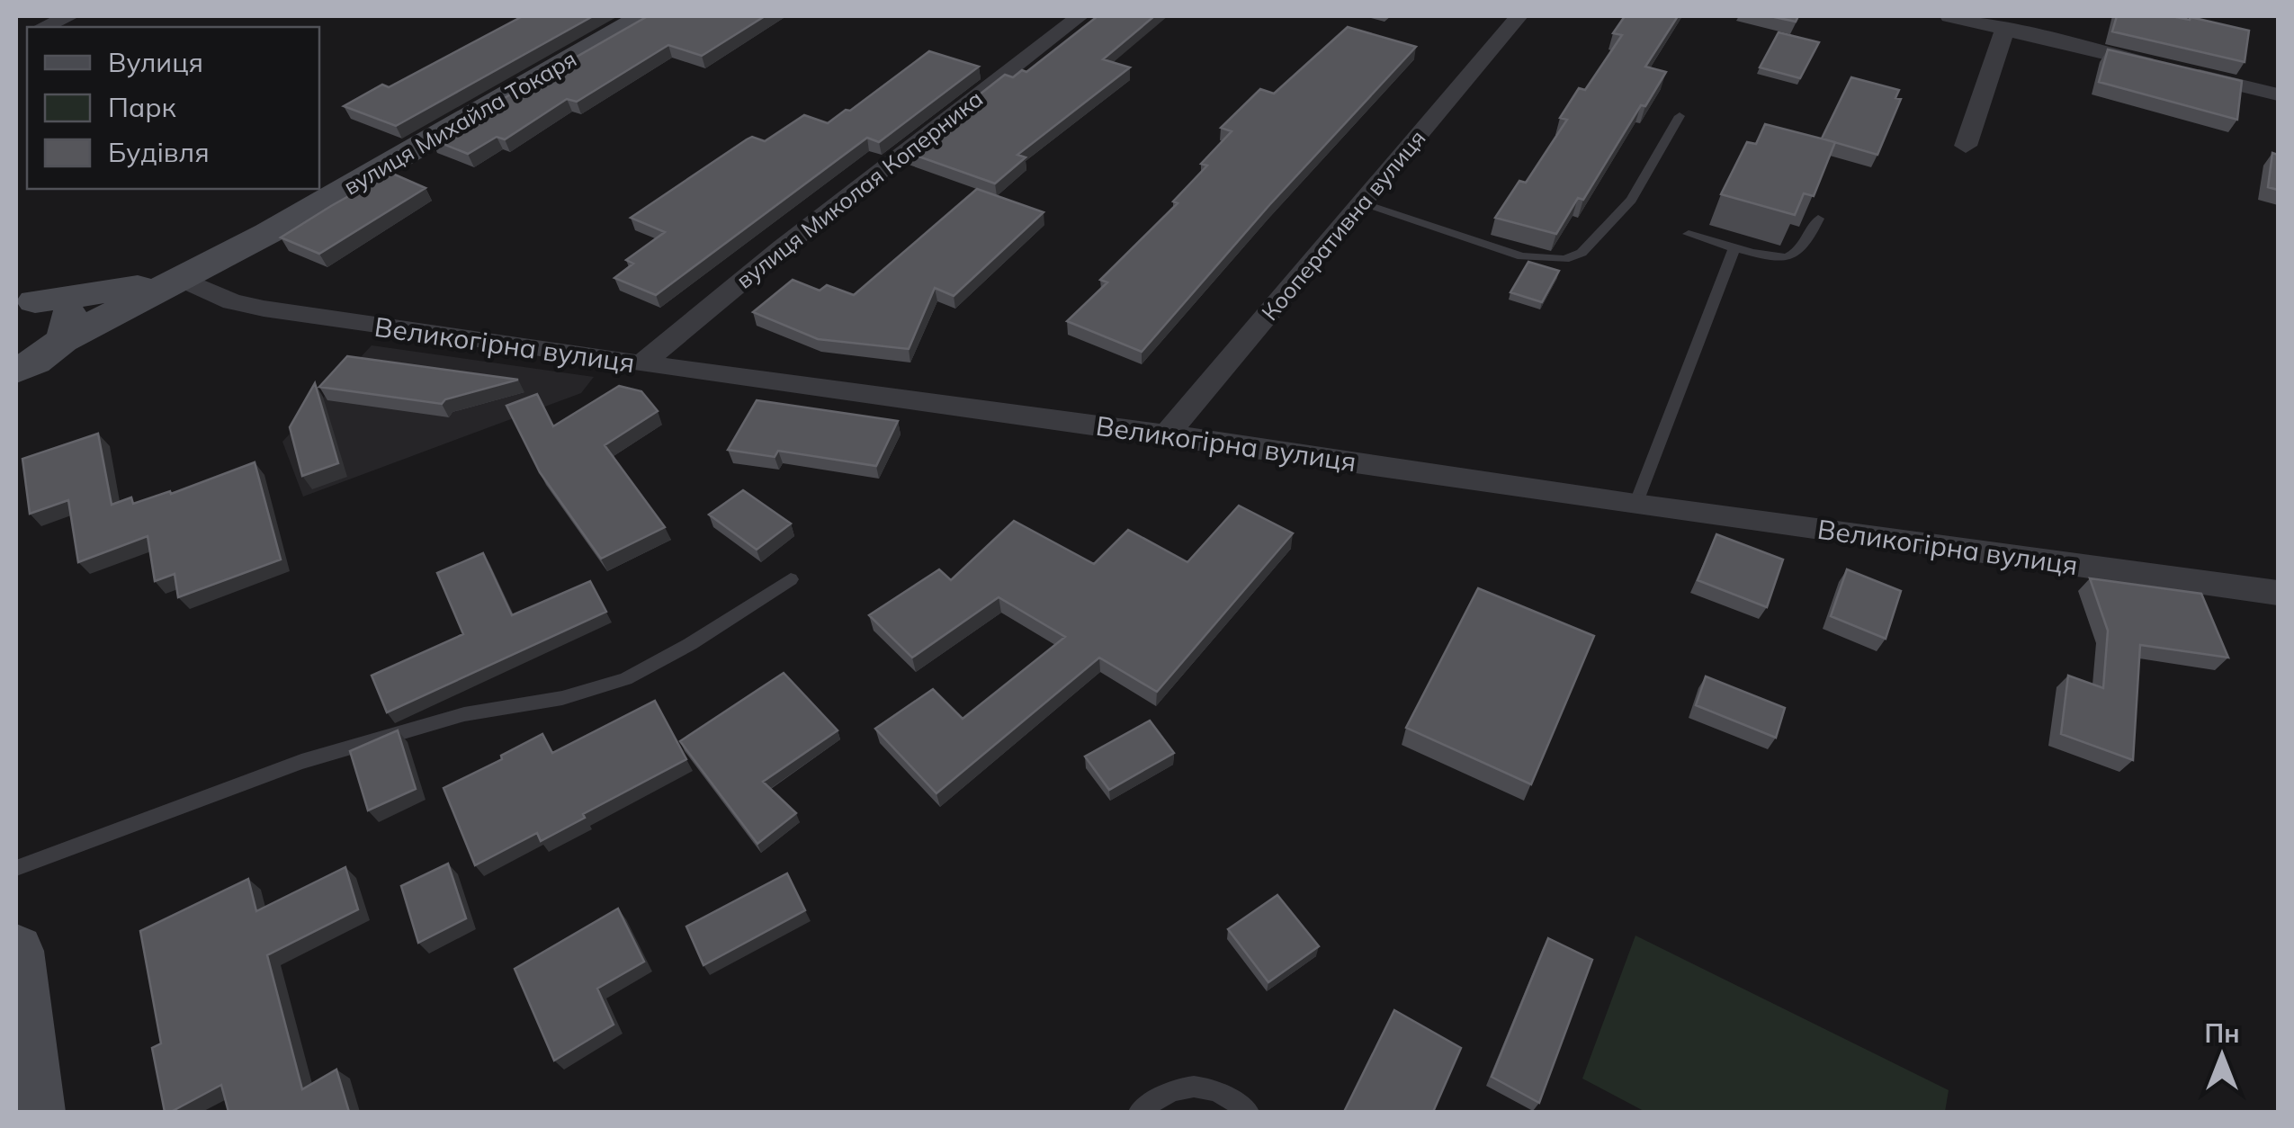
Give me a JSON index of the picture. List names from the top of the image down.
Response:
{
  "streets": {
    "street": [
      "вулиця Михайла Токаря",
      "вулиця Миколая Коперника",
      "Кооперативна вулиця",
      "Великогірна вулиця"
    ]
  },
  "crossings": [
    ["вулиця Михайла Токаря", "Великогірна вулиця"],
    ["вулиця Миколая Коперника", "Великогірна вулиця"],
    ["Кооперативна вулиця", "Великогірна вулиця"]
  ],
  "legend": ["Вулиця", "Парк", "Будівля"],
  "north": "top"
}
